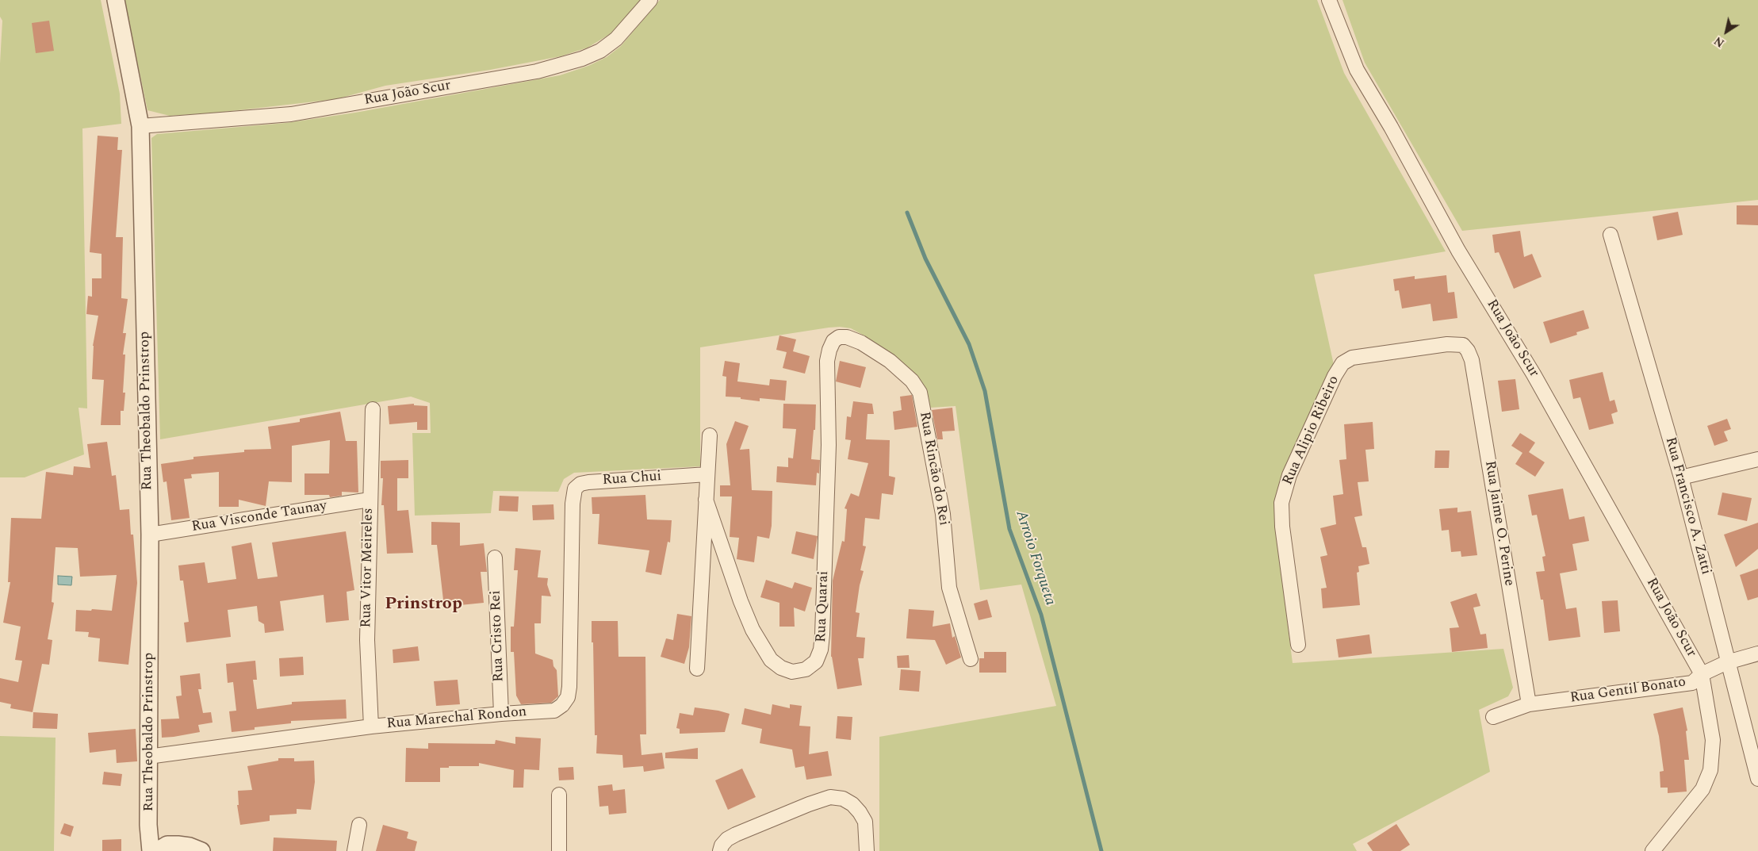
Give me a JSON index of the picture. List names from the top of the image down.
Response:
{
  "streets": {
    "street": [
      "Rua João Scur",
      "Rua Theobaldo Prinstrop",
      "Rua Alipio Ribeiro",
      "Rua Rincão do Rei",
      "Rua Chui",
      "Rua Francisco A. Zatti",
      "Rua Visconde Taunay",
      "Rua Jaime O. Perine",
      "Rua Vitor Meireles",
      "Rua Quarai",
      "Rua Cristo Rei",
      "Rua Gentil Bonato",
      "Rua Marechal Rondon"
    ]
  },
  "crossings": [
    ["Rua João Scur", "Rua Theobaldo Prinstrop"],
    ["Rua João Scur", "Rua Gentil Bonato"],
    ["Rua Theobaldo Prinstrop", "Rua Visconde Taunay"],
    ["Rua Theobaldo Prinstrop", "Rua Marechal Rondon"],
    ["Rua Alipio Ribeiro", "Rua Jaime O. Perine"],
    ["Rua Rincão do Rei", "Rua Quarai"],
    ["Rua Chui", "Rua Marechal Rondon"],
    ["Rua Francisco A. Zatti", "Rua Gentil Bonato"],
    ["Rua Visconde Taunay", "Rua Vitor Meireles"],
    ["Rua Jaime O. Perine", "Rua Gentil Bonato"],
    ["Rua Vitor Meireles", "Rua Marechal Rondon"],
    ["Rua Cristo Rei", "Rua Marechal Rondon"]
  ],
  "districts": ["Prinstrop"],
  "water": ["Arroio Forqueta"],
  "north": "bottom left"
}
